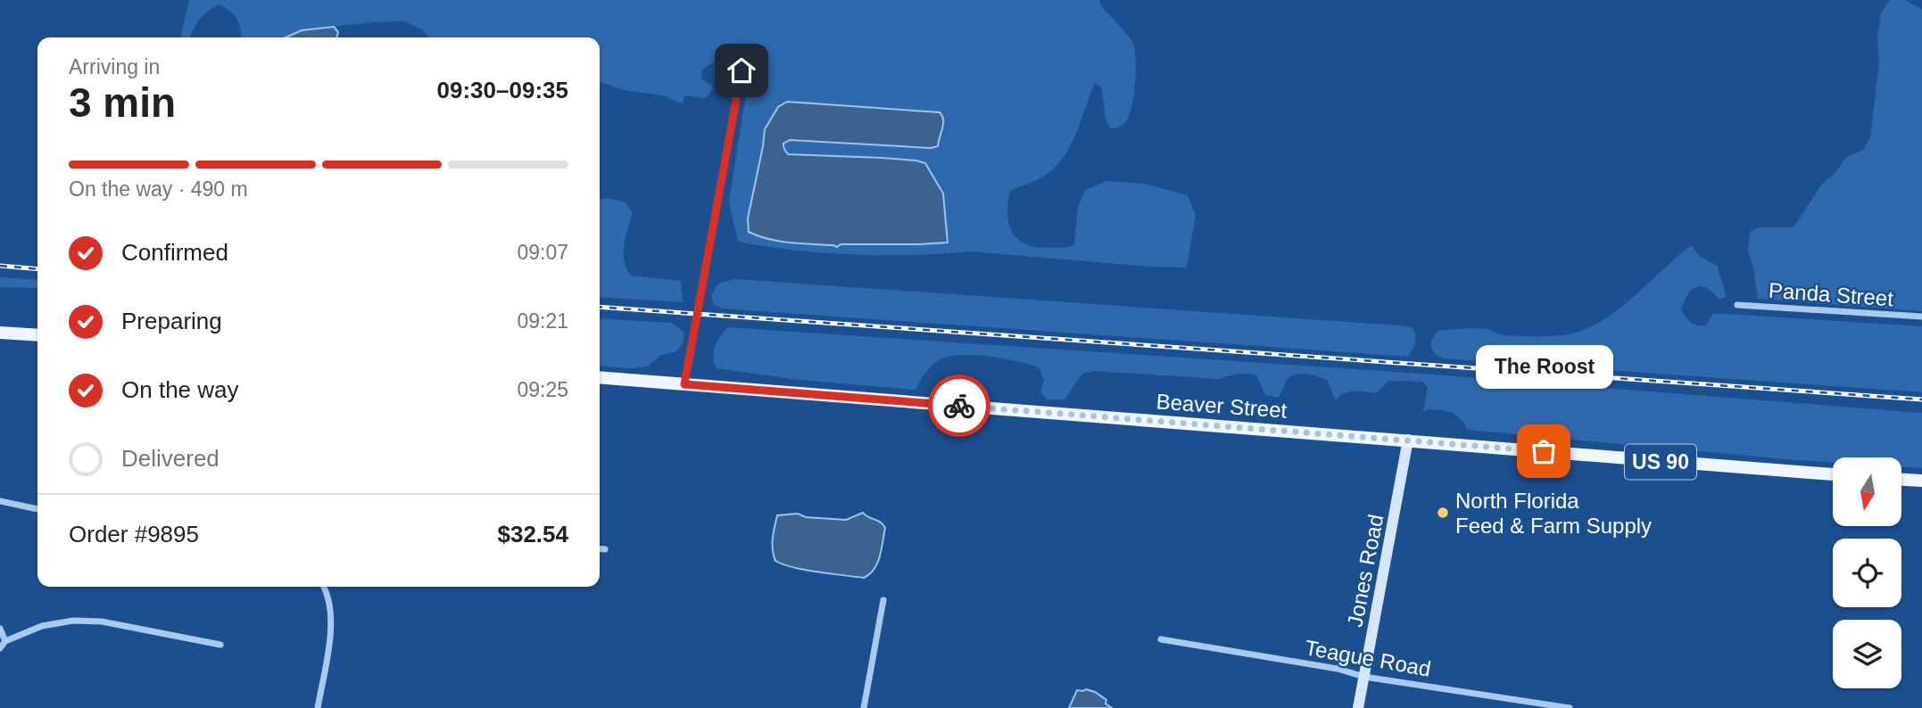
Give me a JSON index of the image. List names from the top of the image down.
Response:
{
  "streets": {
    "main road": ["Beaver Street", "US 90"],
    "street": ["Panda Street", "Jones Road", "Teague Road"]
  },
  "crossings": [
    ["Beaver Street", "Jones Road"],
    ["Jones Road", "Teague Road"]
  ],
  "places": ["The Roost", "North Florida Feed & Farm Supply"],
  "north": "bottom",
  "page": {
    "heading": ["3 min", "Arriving in", "09:30–09:35"],
    "panel": ["Order #9895", "$32.54"],
    "bar": "On the way · 490 m",
    "list": [
      ["Confirmed", "09:07"],
      ["Preparing", "09:21"],
      ["On the way", "09:25"],
      "Delivered"
    ],
    "bubble": "The Roost"
  }
}
